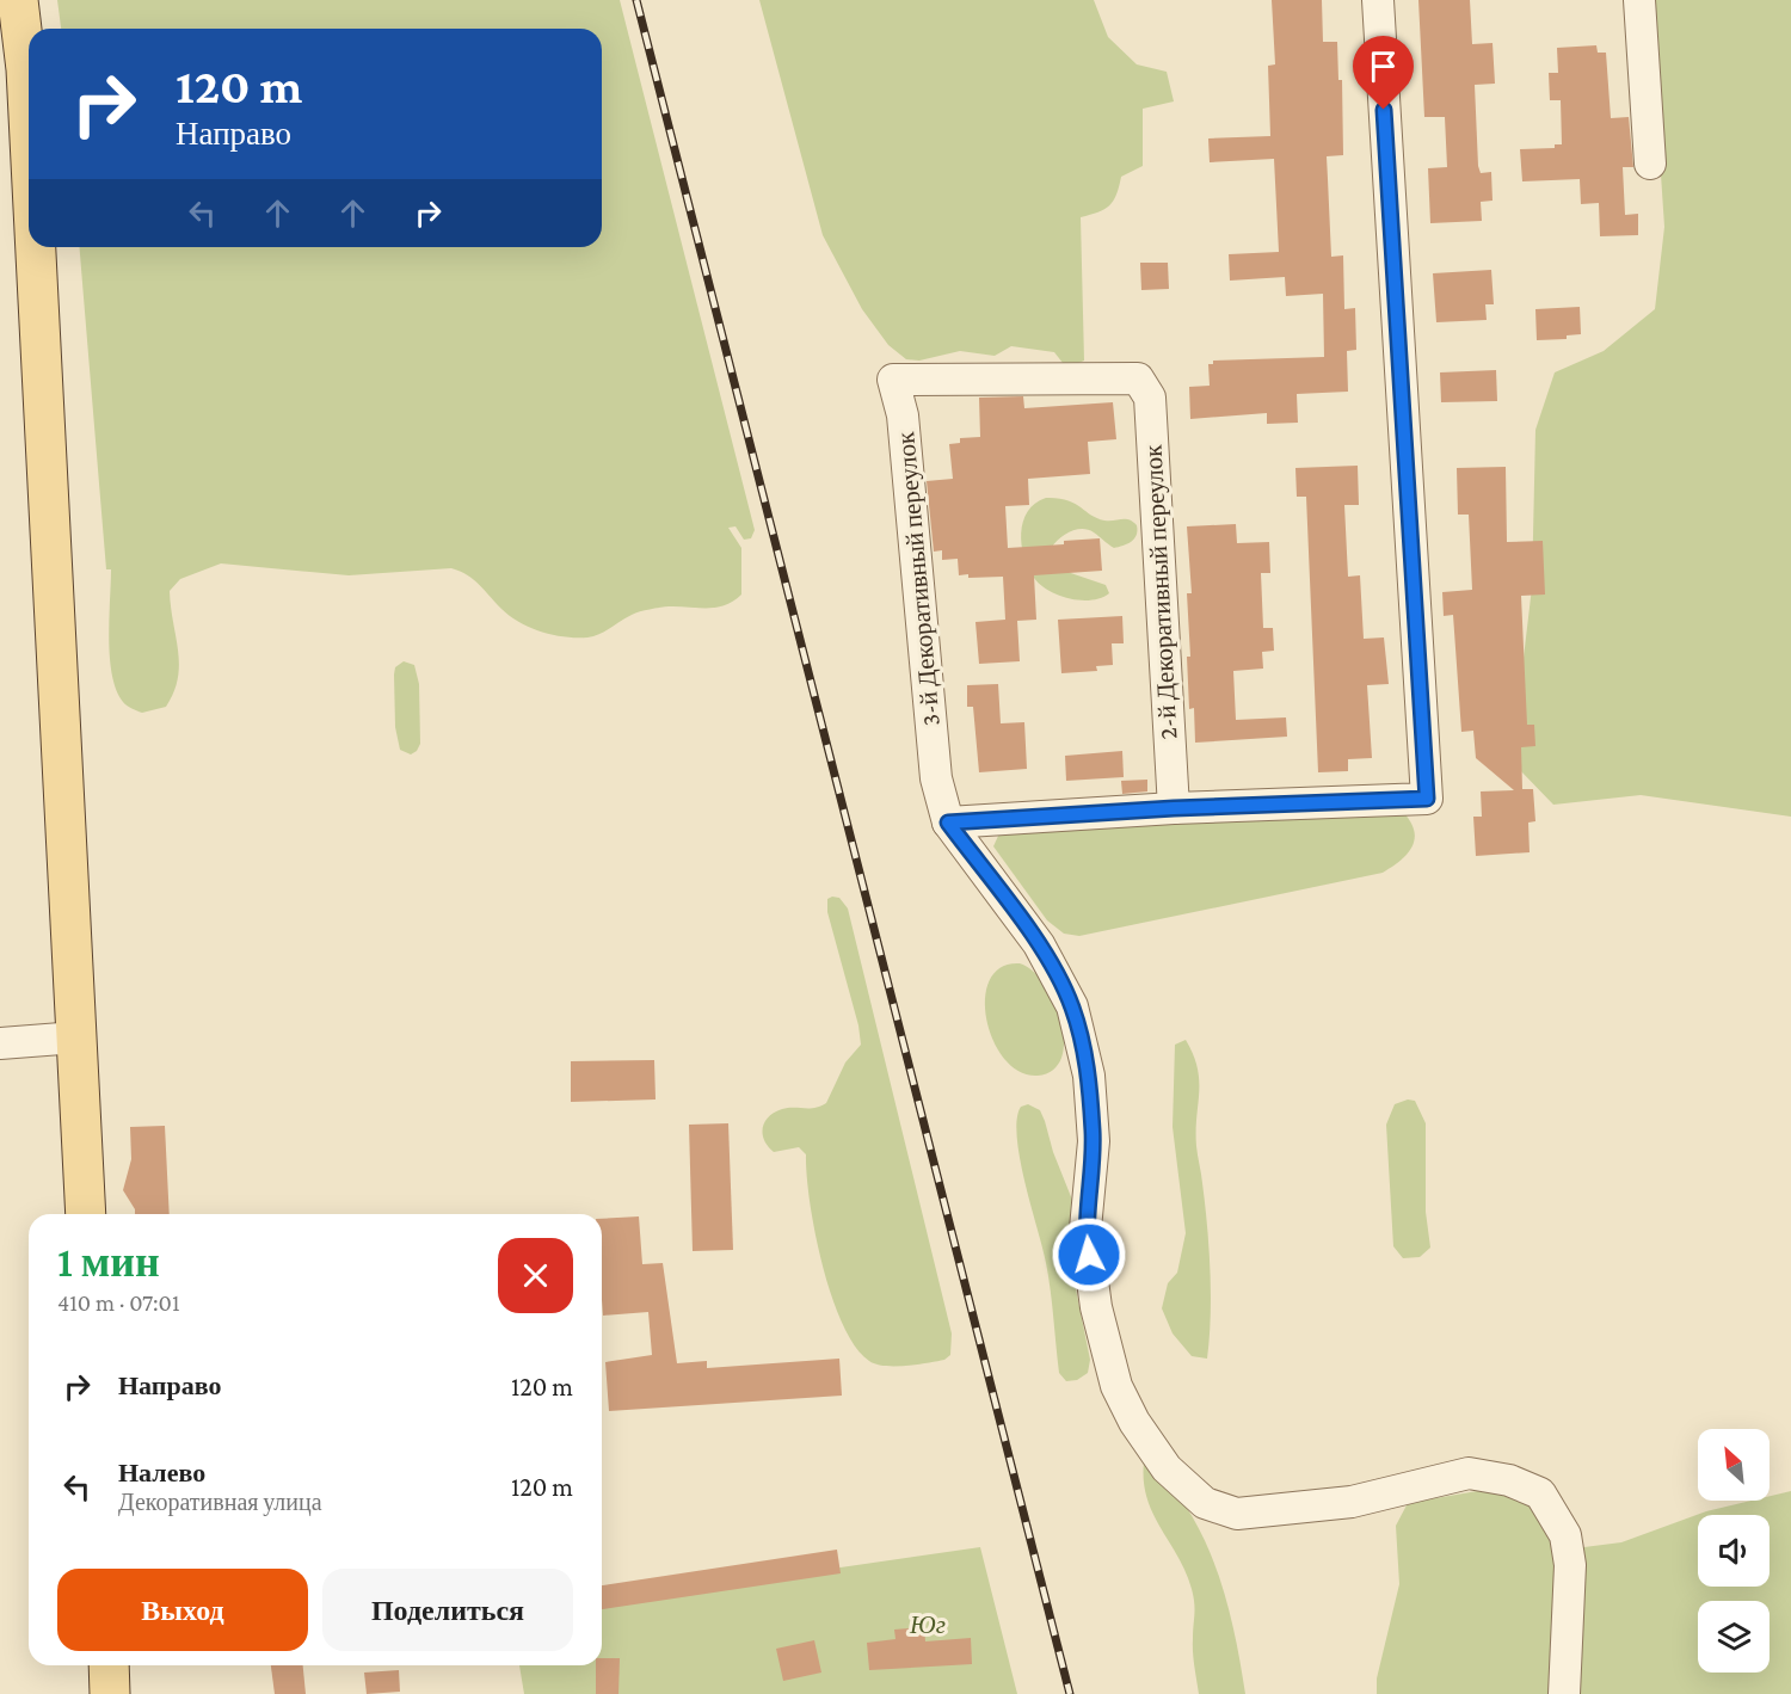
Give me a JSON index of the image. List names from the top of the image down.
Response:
{
  "streets": {
    "street": ["3-й Декоративный переулок", "2-й Декоративный переулок"]
  },
  "crossings": [
    ["3-й Декоративный переулок", "2-й Декоративный переулок"]
  ],
  "parks": ["Юг"],
  "north": "top left",
  "page": {
    "turn": ["120 m", "Направо"],
    "heading": ["1 мин", "410 m · 07:01"],
    "list": [
      {
        "name": "Направо",
        "value": "120 m"
      },
      {
        "name": "Налево",
        "note": "Декоративная улица",
        "value": "120 m"
      }
    ],
    "buttons": ["Выход", "Поделиться"]
  }
}
